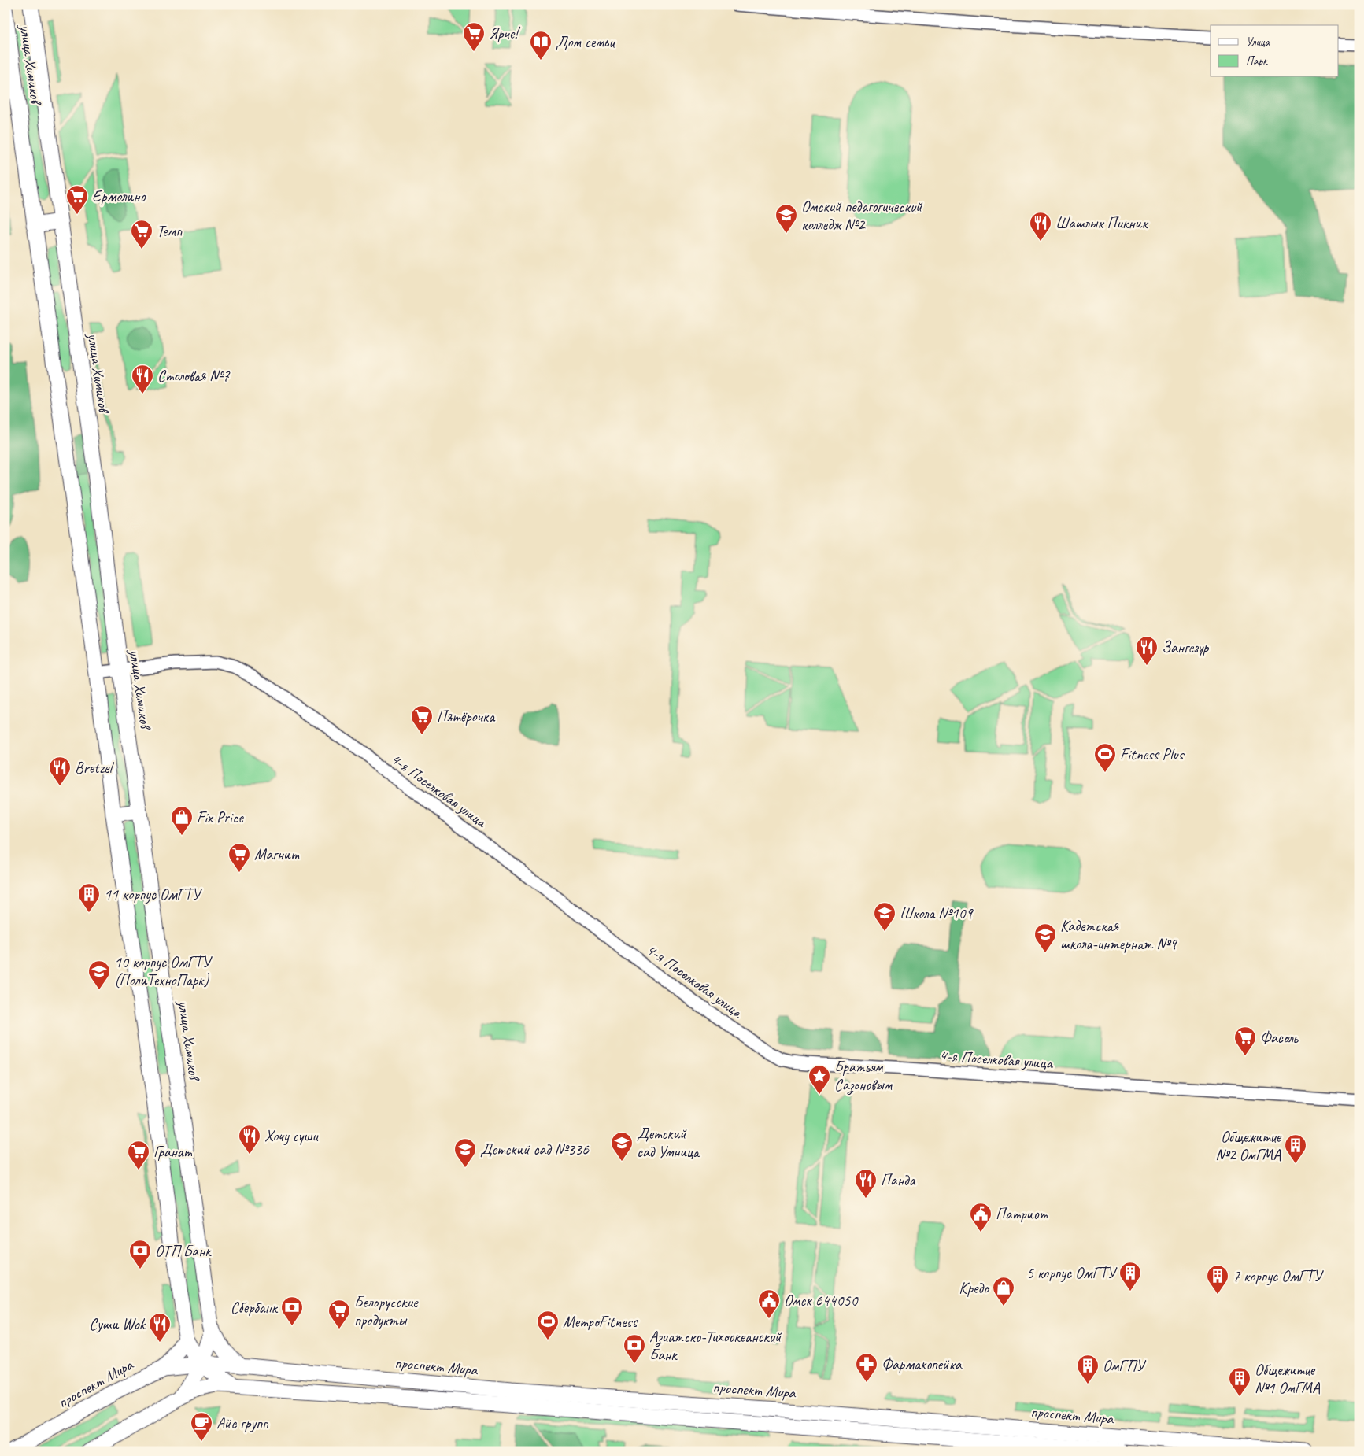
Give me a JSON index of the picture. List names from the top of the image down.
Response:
{
  "streets": {
    "main road": ["улица Химиков", "проспект Мира"],
    "street": ["4-я Поселковая улица"]
  },
  "crossings": [
    ["улица Химиков", "4-я Поселковая улица"],
    ["улица Химиков", "проспект Мира"]
  ],
  "places": {
    "supermarket": [
      "Ярче!",
      "Ермолино",
      "Темп",
      "Пятёрочка",
      "Магнит",
      "Фасоль",
      "Гранат",
      "Белорусские продукты"
    ],
    "library": ["Дом семьи"],
    "school or university": [
      "Омский педагогический колледж №2",
      "Школа №109",
      "Кадетская школа-интернат №9",
      "10 корпус ОмГТУ (ПолиТехноПарк)",
      "Детский сад Умница",
      "Детский сад №336"
    ],
    "restaurant": [
      "Шашлык Пикник",
      "Столовая №7",
      "Зангезур",
      "Bretzel",
      "Хочу суши",
      "Панда",
      "Суши Wok"
    ],
    "sports": ["Fitness Plus", "МетроFitness"],
    "shop": ["Fix Price", "Кредо"],
    "building": [
      "11 корпус ОмГТУ",
      "Общежитие №2 ОмГМА",
      "5 корпус ОмГТУ",
      "7 корпус ОмГТУ",
      "ОмГПУ",
      "Общежитие №1 ОмГМА"
    ],
    "place": ["Братьям Сазоновым"],
    "public building": ["Патриот", "Омск 644050"],
    "bank": ["ОТП Банк", "Сбербанк", "Азиатско-Тихоокеанский Банк"],
    "pharmacy": ["Фармакопейка"],
    "cafe": ["Айс групп"]
  },
  "legend": ["Улица", "Парк"]
}
